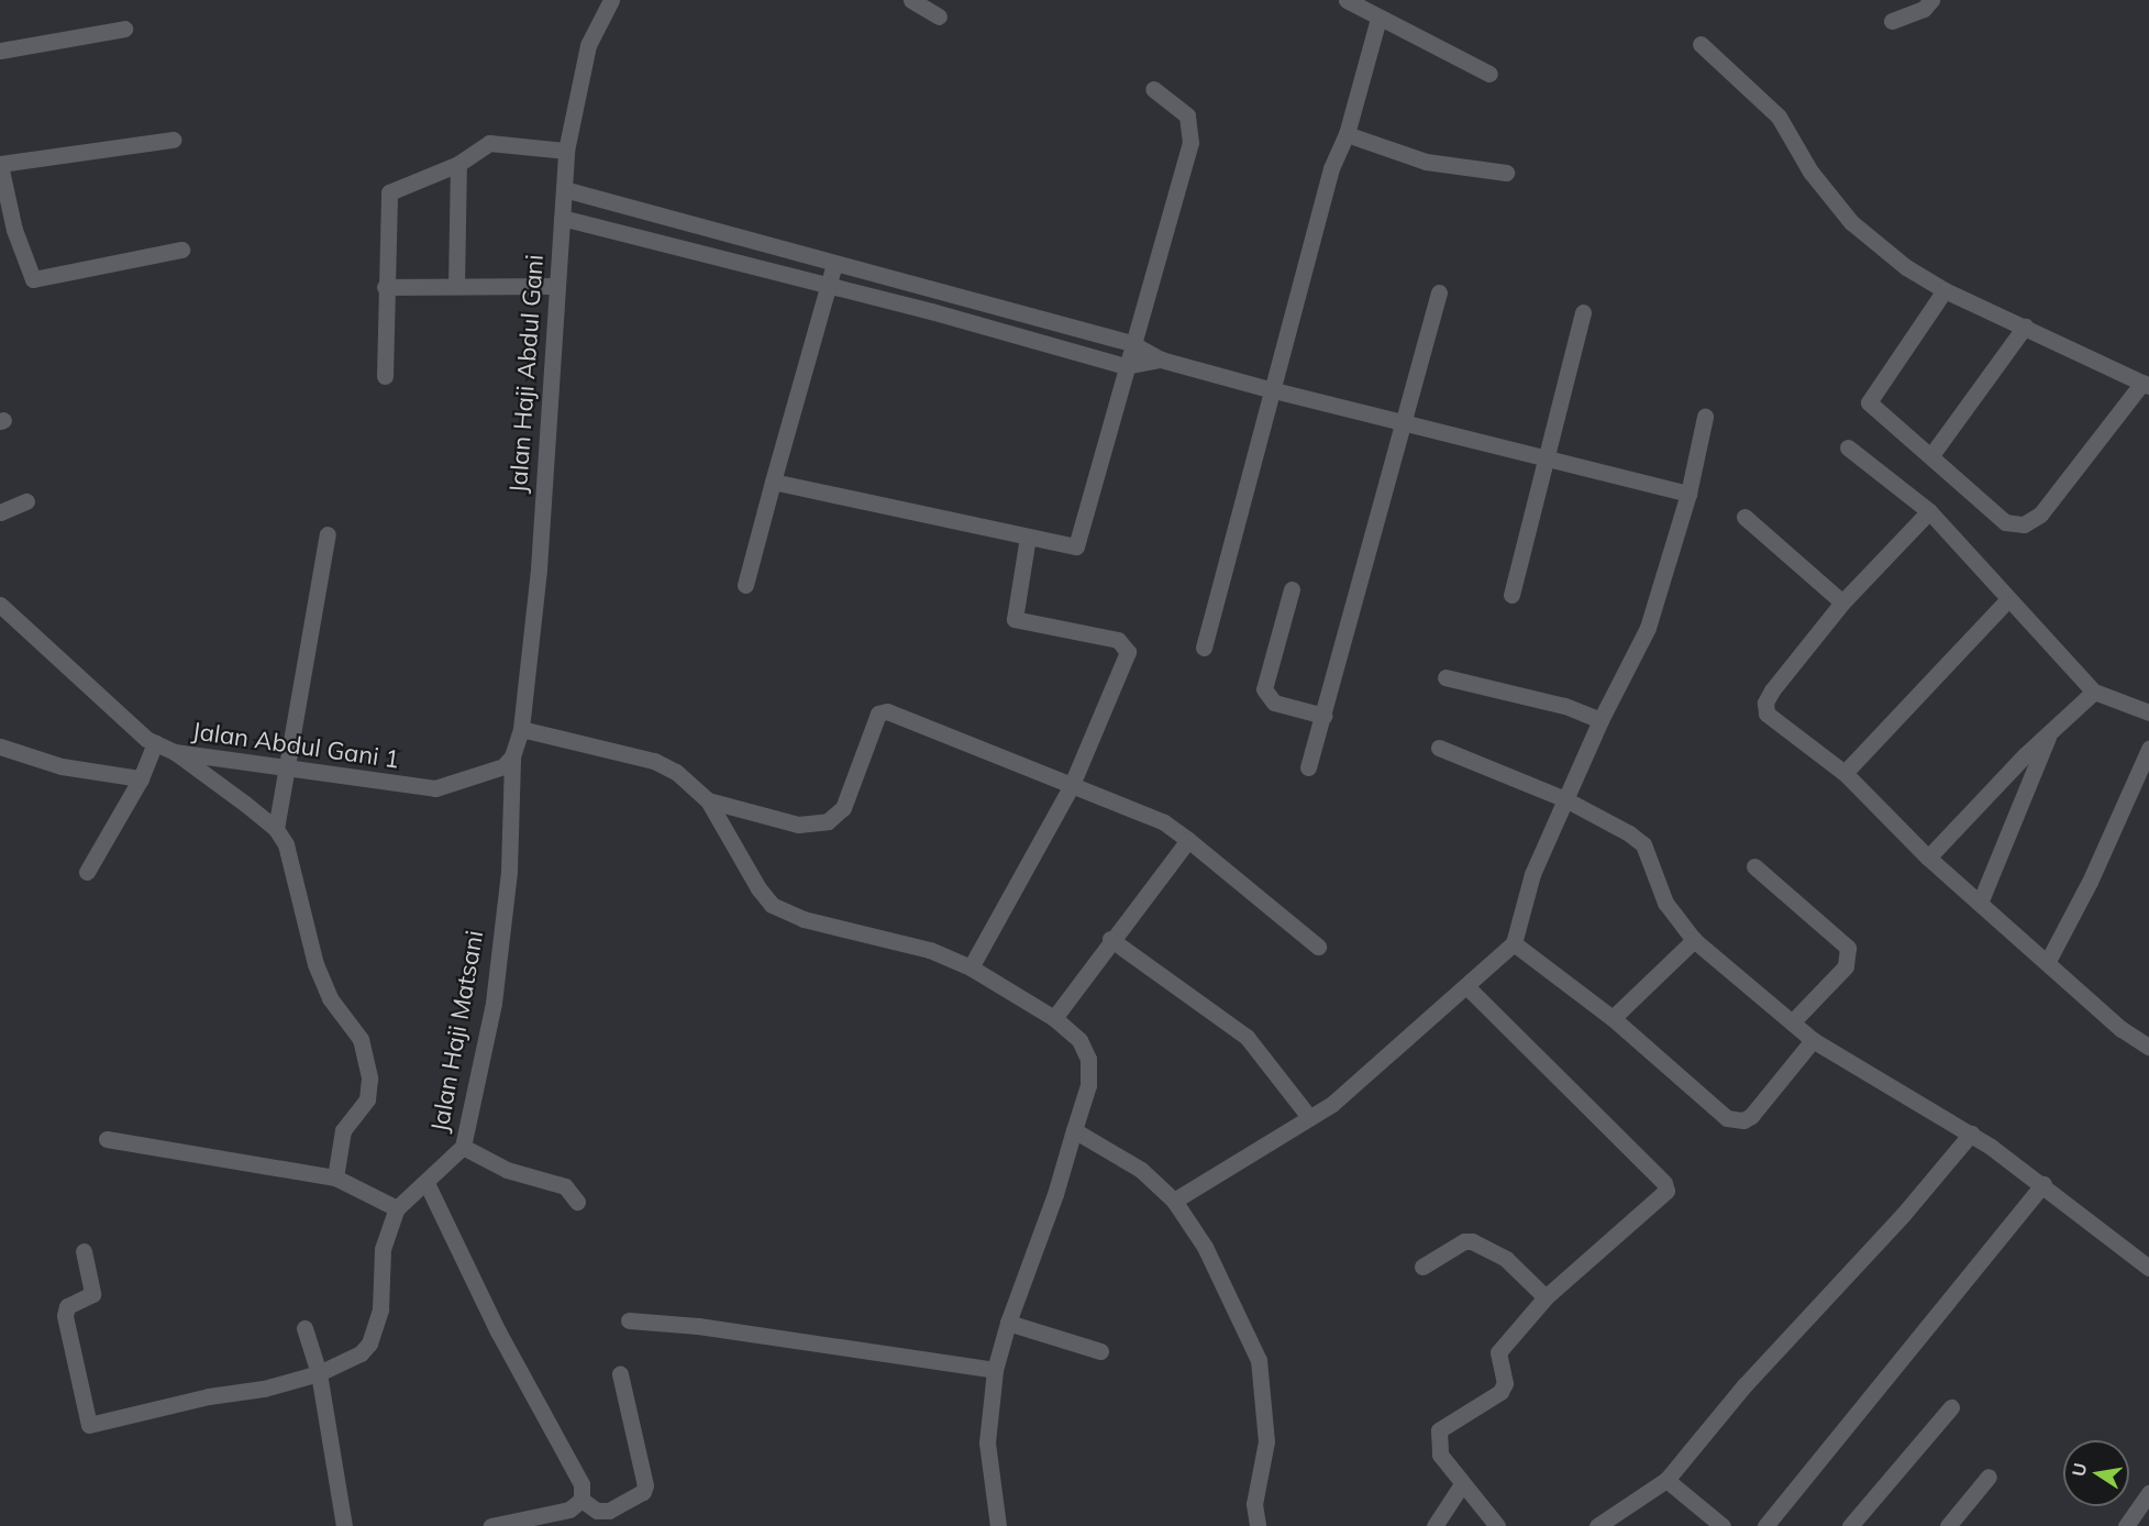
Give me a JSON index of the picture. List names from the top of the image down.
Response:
{
  "streets": {
    "street": ["Jalan Haji Abdul Gani", "Jalan Abdul Gani 1", "Jalan Haji Matsani"]
  },
  "crossings": [
    ["Jalan Haji Abdul Gani", "Jalan Abdul Gani 1"],
    ["Jalan Haji Abdul Gani", "Jalan Haji Matsani"],
    ["Jalan Abdul Gani 1", "Jalan Haji Matsani"]
  ],
  "north": "left"
}
